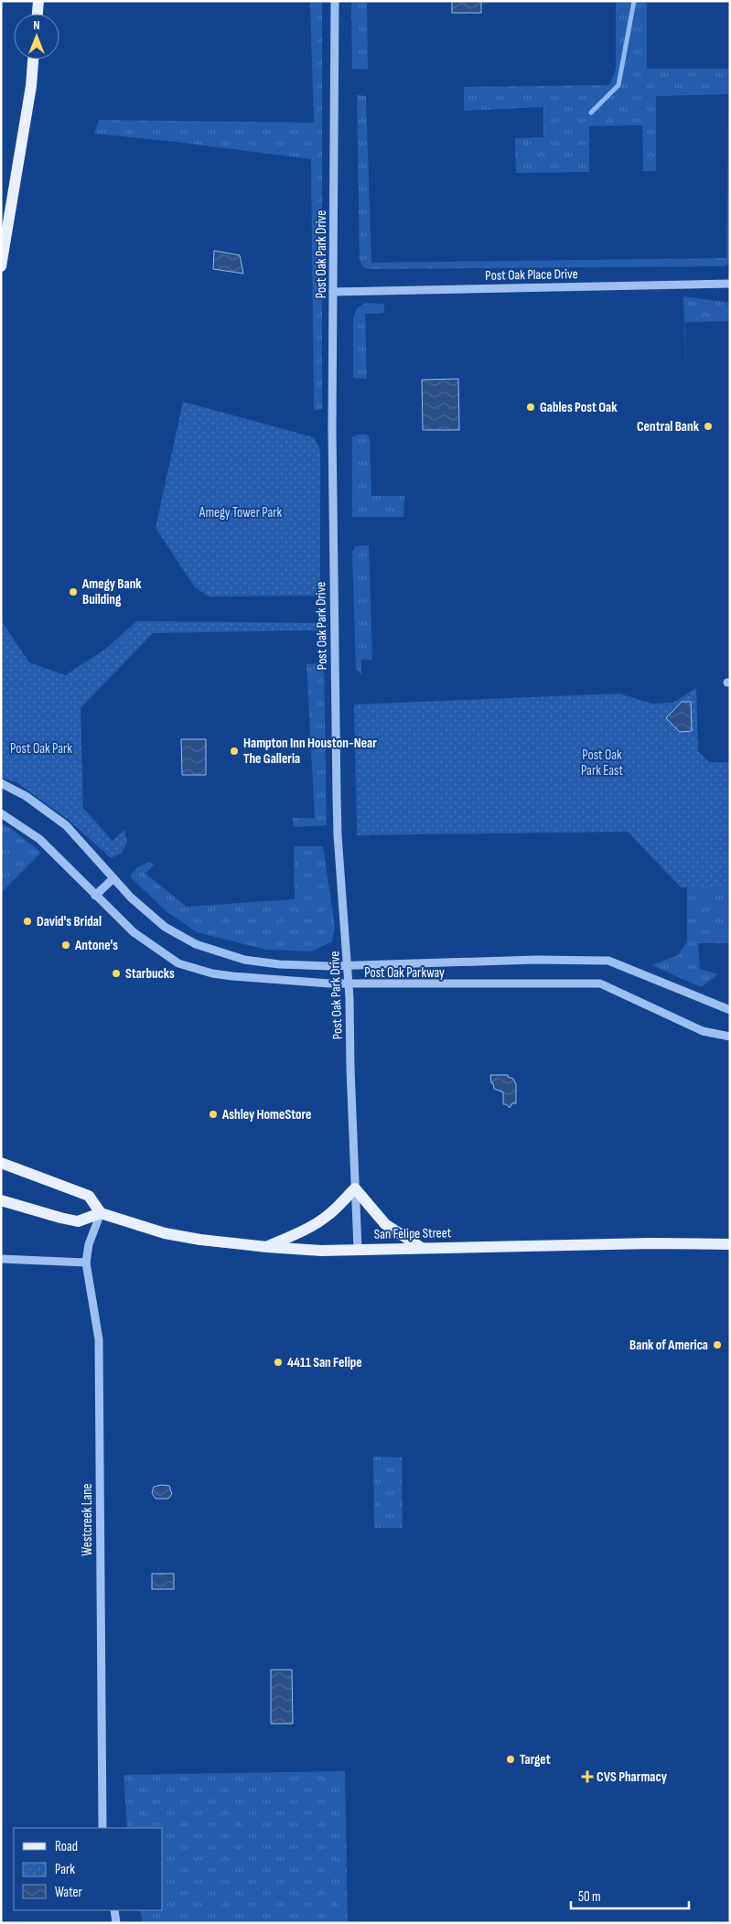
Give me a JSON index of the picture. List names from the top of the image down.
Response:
{
  "streets": {
    "main road": ["San Felipe Street"],
    "street": [
      "Post Oak Park Drive",
      "Post Oak Place Drive",
      "Post Oak Parkway",
      "Westcreek Lane"
    ]
  },
  "crossings": [
    ["Post Oak Park Drive", "Post Oak Place Drive"],
    ["Post Oak Park Drive", "Post Oak Parkway"],
    ["Post Oak Park Drive", "San Felipe Street"],
    ["San Felipe Street", "Westcreek Lane"]
  ],
  "parks": ["Amegy Tower Park", "Post Oak Park", "Post Oak Park East"],
  "places": {
    "other": [
      "Gables Post Oak",
      "Central Bank",
      "Amegy Bank Building",
      "Hampton Inn Houston-Near The Galleria",
      "David's Bridal",
      "Antone's",
      "Starbucks",
      "Ashley HomeStore",
      "Bank of America",
      "4411 San Felipe",
      "Target"
    ],
    "health": ["CVS Pharmacy"]
  },
  "legend": ["Road", "Park", "Water"],
  "scale_bar": "50 m",
  "north": "top"
}
